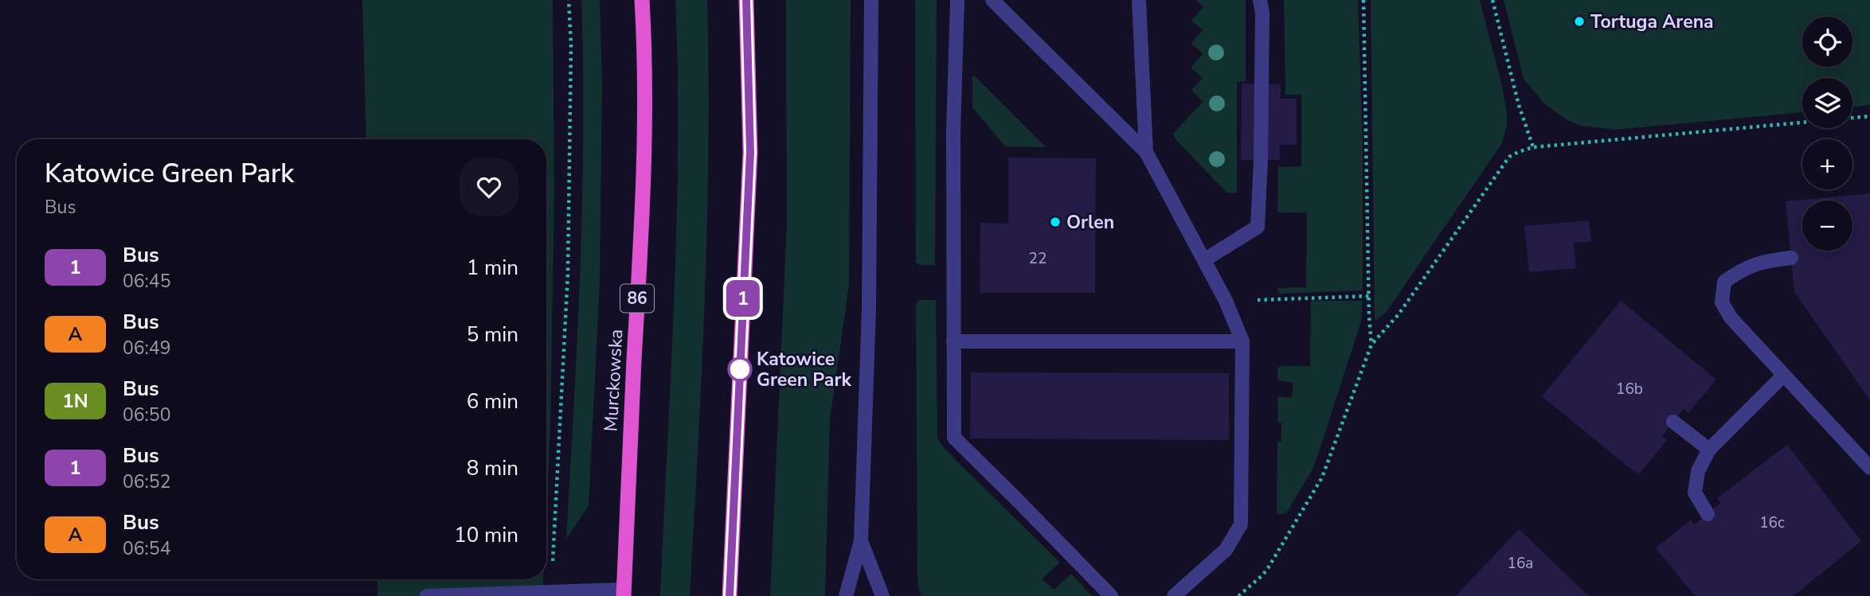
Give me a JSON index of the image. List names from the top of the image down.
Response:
{
  "streets": {
    "highway": ["86", "Murckowska"]
  },
  "places": ["Tortuga Arena", "Orlen", "Katowice Green Park"],
  "lines": ["bus line 1"],
  "house_numbers": [
    "22",
    "16b",
    "16c",
    "16a"
  ],
  "page": {
    "on_map": "1",
    "map_buttons": ["+", "−"],
    "heading": ["Katowice Green Park", "Bus"],
    "list": [
      {
        "mark": "1",
        "name": "Bus",
        "note": "06:45",
        "value": "1 min"
      },
      {
        "mark": "A",
        "name": "Bus",
        "note": "06:49",
        "value": "5 min"
      },
      {
        "mark": "1N",
        "name": "Bus",
        "note": "06:50",
        "value": "6 min"
      },
      {
        "mark": "1",
        "name": "Bus",
        "note": "06:52",
        "value": "8 min"
      },
      {
        "mark": "A",
        "name": "Bus",
        "note": "06:54",
        "value": "10 min"
      }
    ]
  }
}
